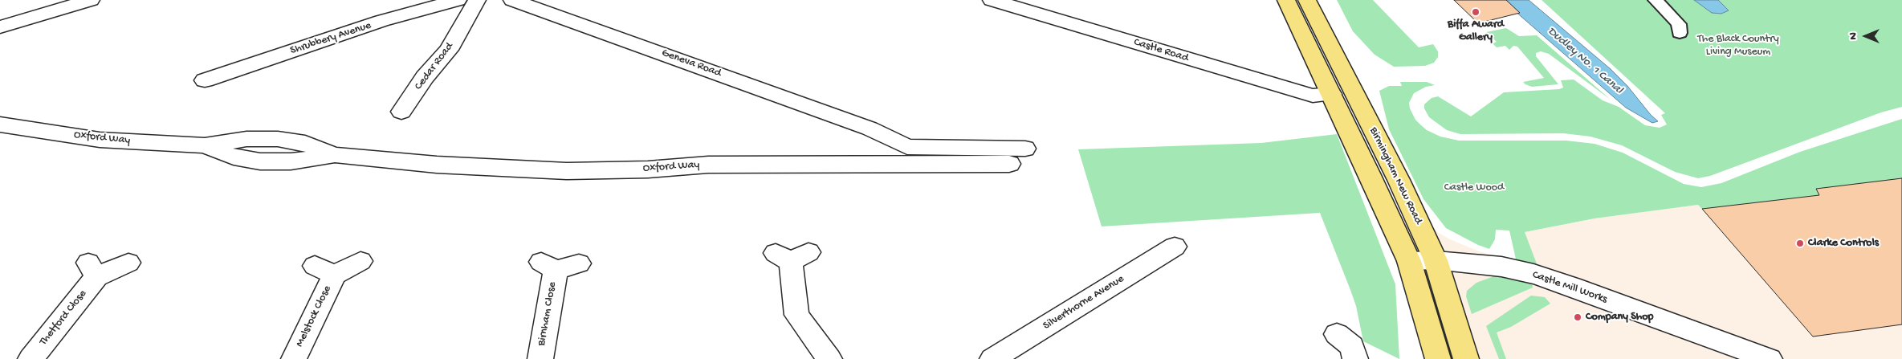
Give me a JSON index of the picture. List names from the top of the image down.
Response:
{
  "streets": {
    "highway": ["Birmingham New Road"],
    "street": [
      "Shrubbery Avenue",
      "Castle Road",
      "Geneva Road",
      "Cedar Road",
      "Oxford Way",
      "Castle Mill Works",
      "Silverthorne Avenue",
      "Birnham Close",
      "Melstock Close",
      "Thetford Close"
    ]
  },
  "crossings": [
    ["Castle Road", "Birmingham New Road"],
    ["Birmingham New Road", "Castle Mill Works"]
  ],
  "water": ["Dudley No. 1 Canal"],
  "parks": ["The Black Country Living Museum", "Castle Wood"],
  "places": ["Biffa Award Gallery", "Clarke Controls", "Company Shop"],
  "north": "left"
}
